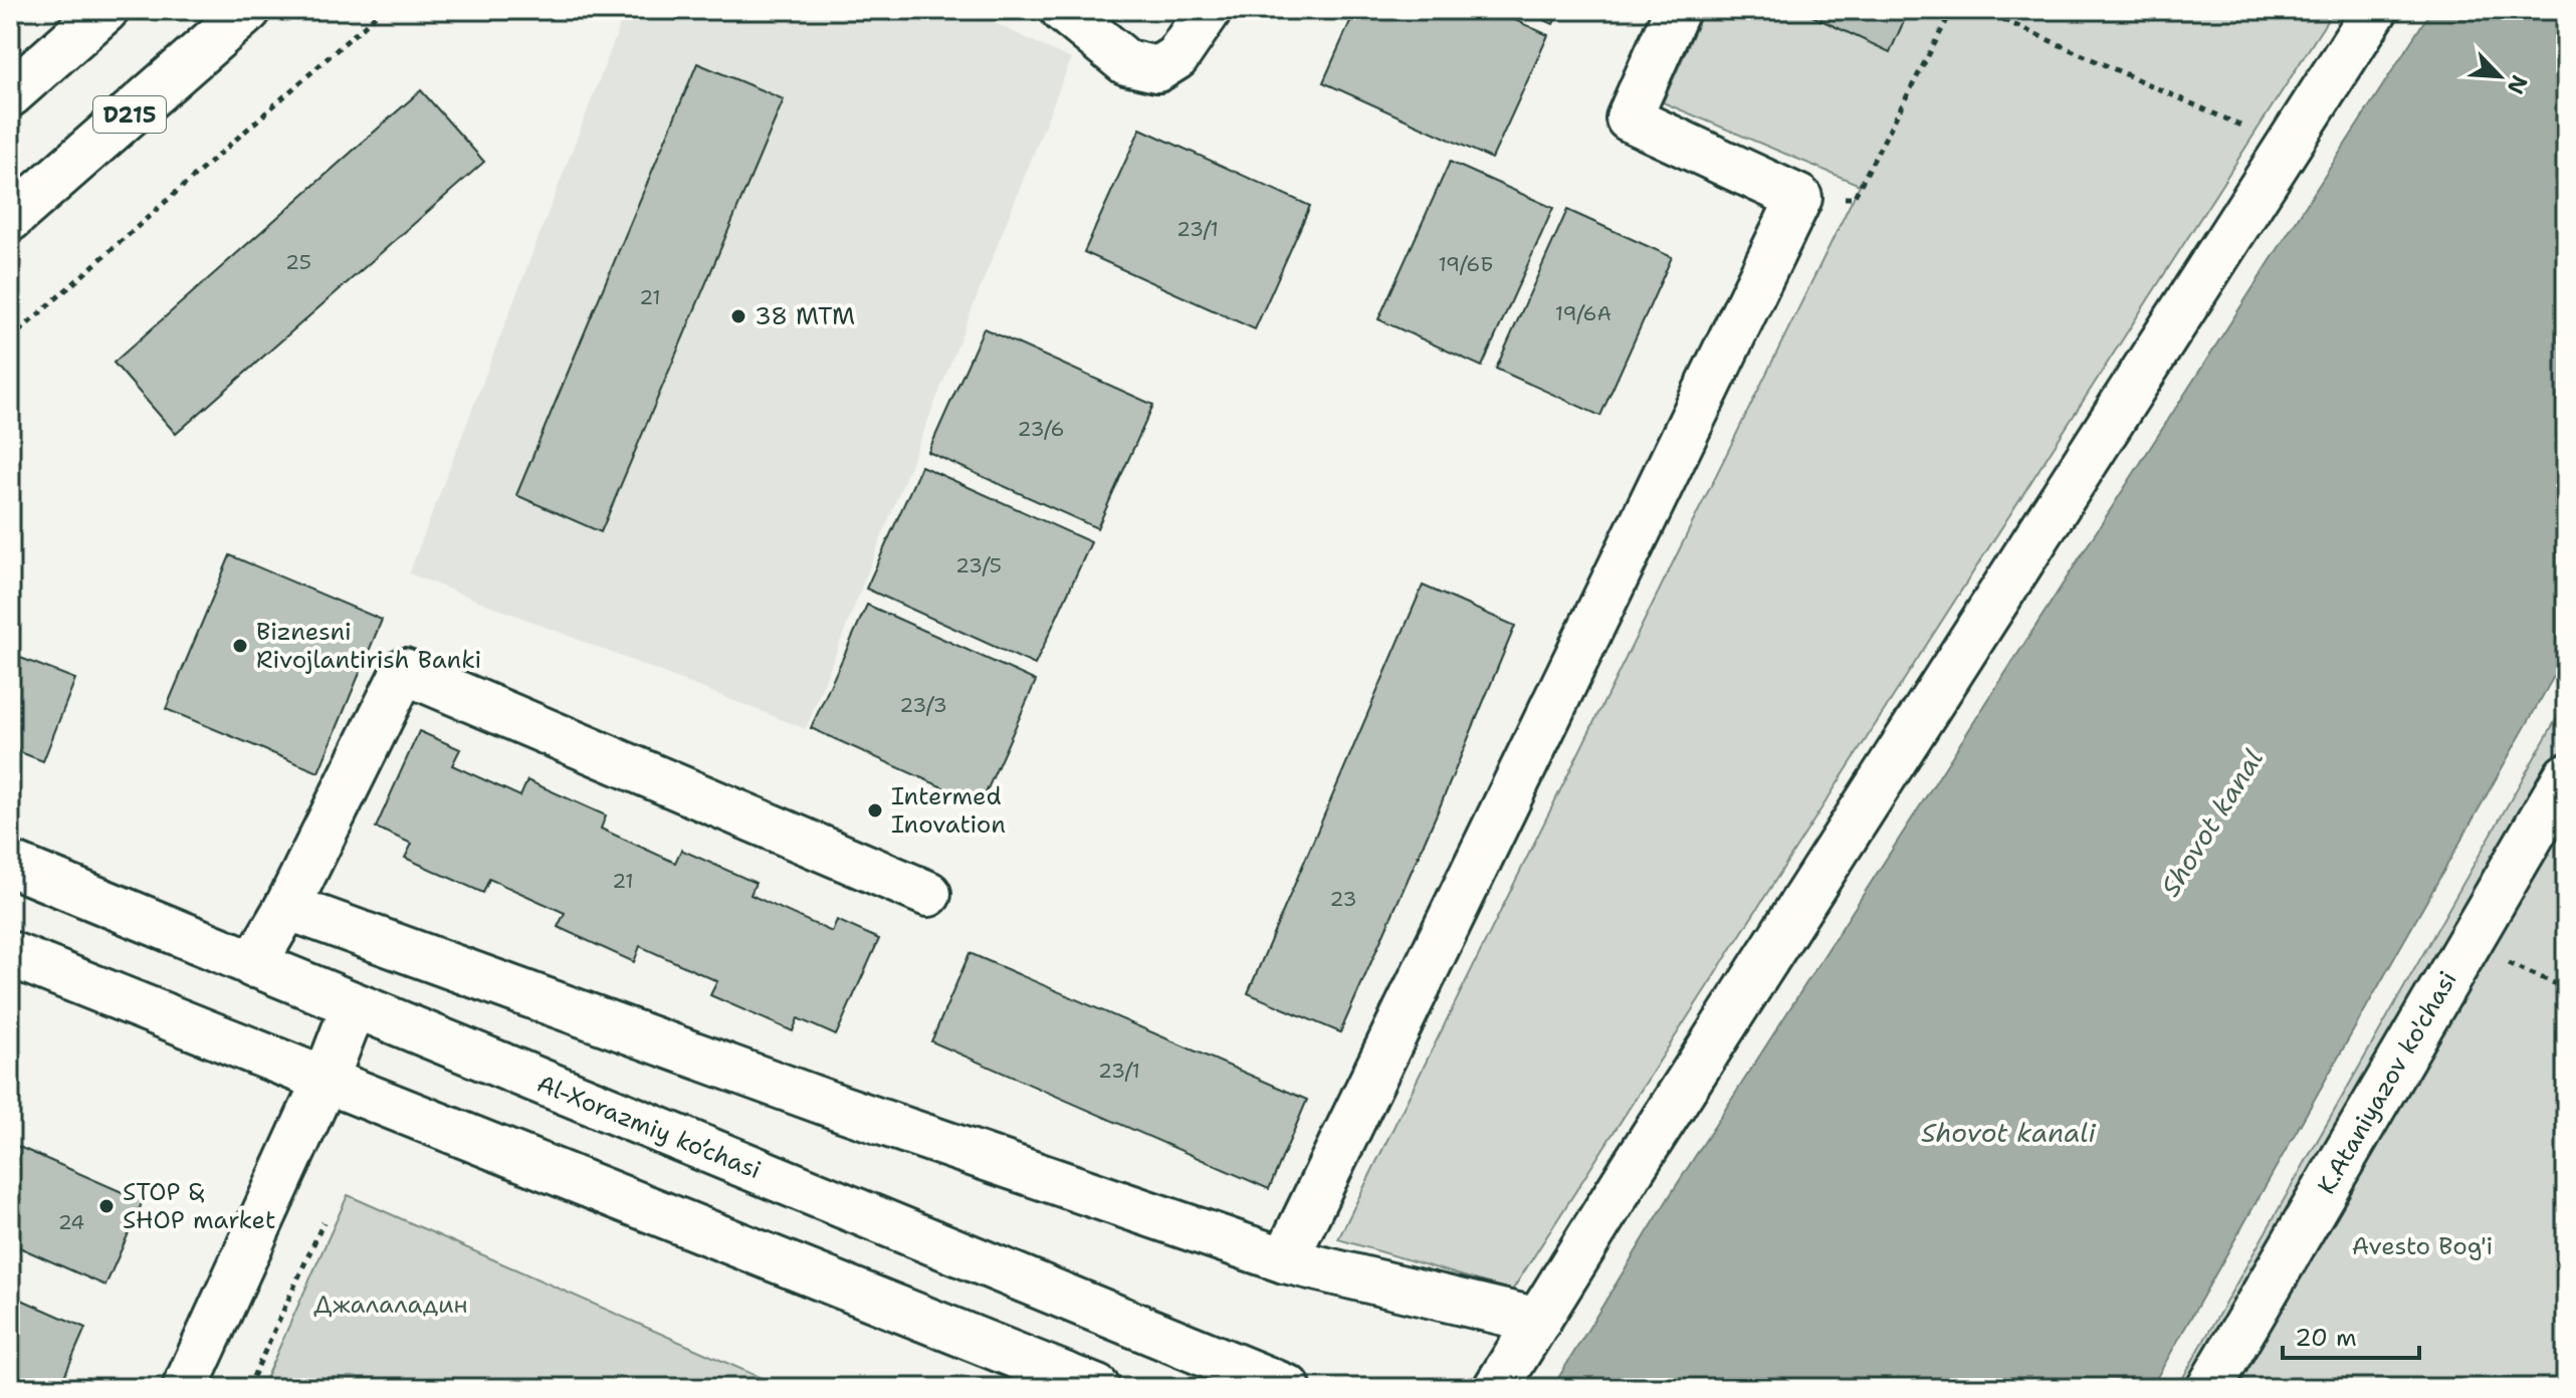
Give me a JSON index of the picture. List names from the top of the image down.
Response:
{
  "streets": {
    "main road": ["D215", "K.Ataniyazov ko'chasi", "Al-Xorazmiy ko’chasi"]
  },
  "water": ["Shovot kanal", "Shovot kanali"],
  "parks": ["Avesto Bog'i", "Джалаладин"],
  "places": [
    "38 MTM",
    "Biznesni Rivojlantirish Banki",
    "Intermed Inovation",
    "STOP & SHOP market"
  ],
  "house_numbers": [
    "23/1",
    "25",
    "19/6Б",
    "21",
    "19/6А",
    "23/6",
    "23/5",
    "23/3",
    "21",
    "23",
    "23/1",
    "24"
  ],
  "scale_bar": "20 m",
  "north": "bottom right"
}
